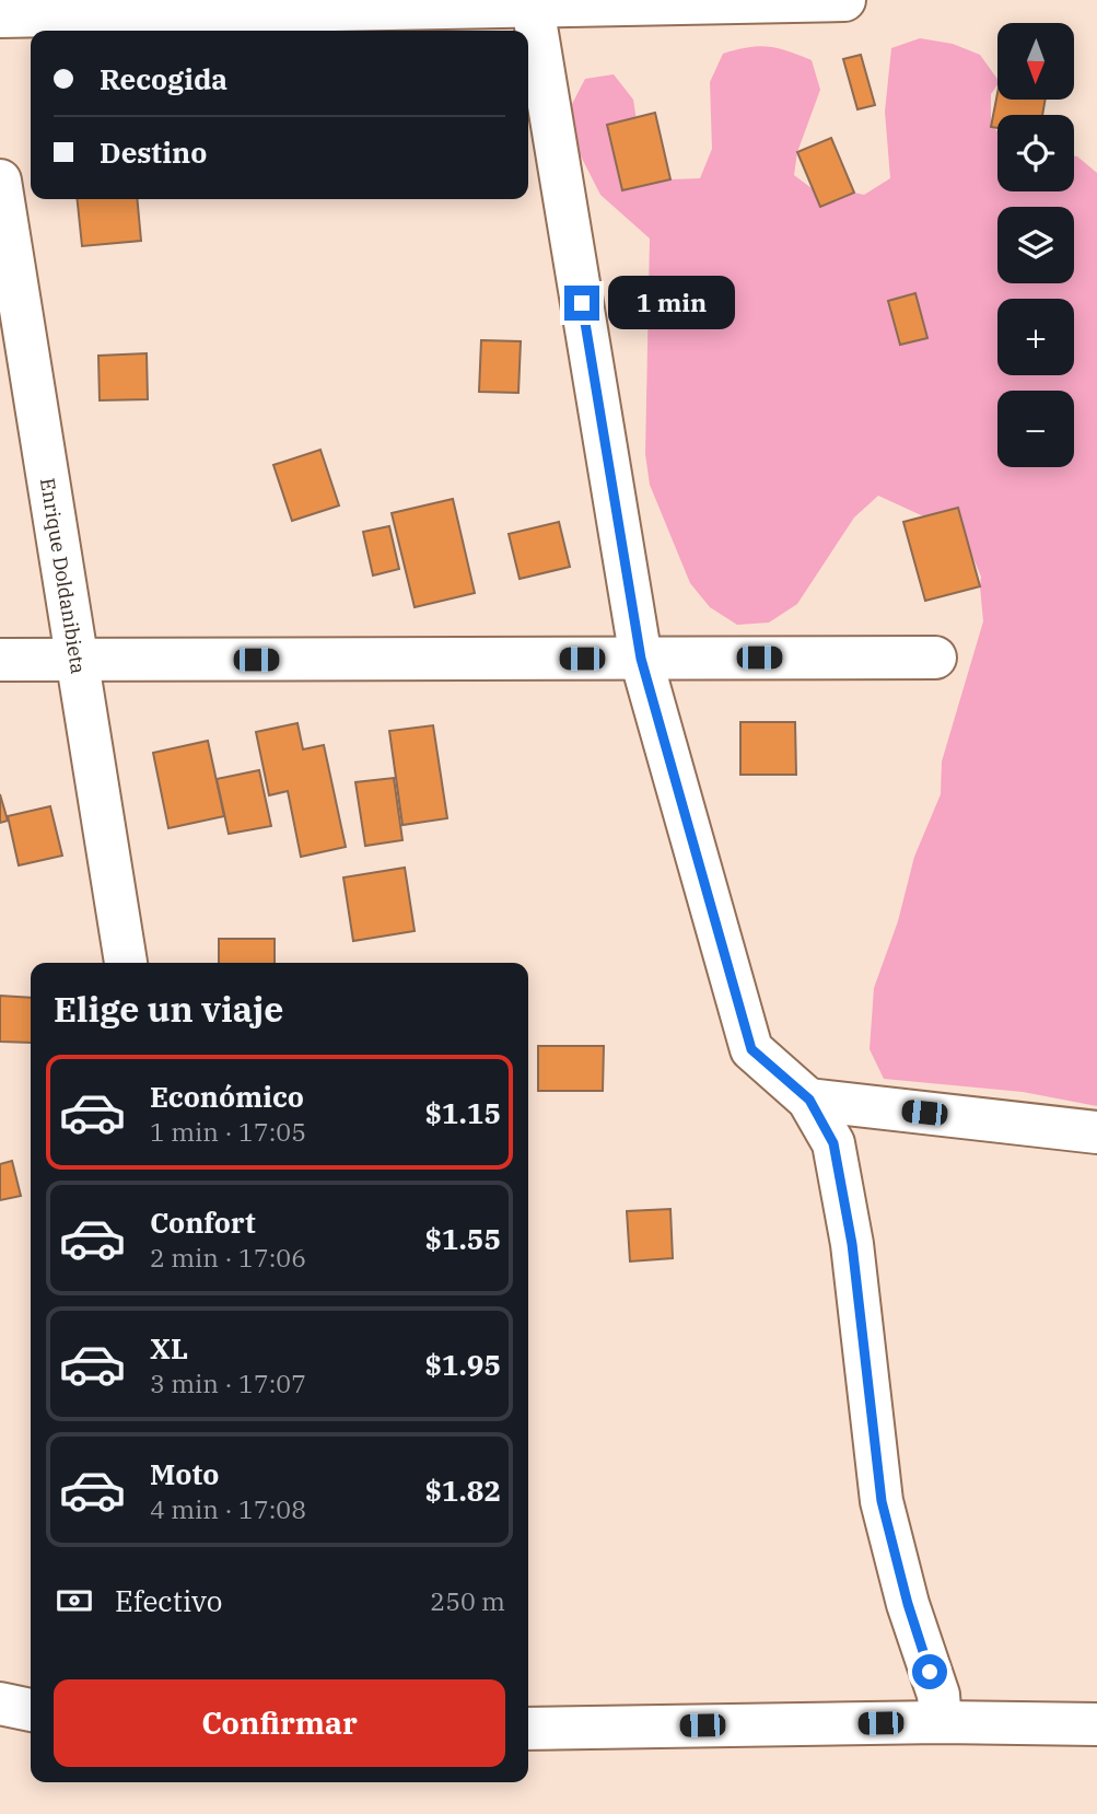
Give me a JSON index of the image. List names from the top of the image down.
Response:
{
  "streets": {
    "street": ["Enrique Doldanibieta"]
  },
  "north": "bottom",
  "page": {
    "map_buttons": ["+", "−"],
    "banner": ["Recogida", "Destino"],
    "bubble": "1 min",
    "heading": "Elige un viaje",
    "list": [
      {
        "name": "Económico",
        "note": "1 min · 17:05",
        "value": "$1.15"
      },
      {
        "name": "Confort",
        "note": "2 min · 17:06",
        "value": "$1.55"
      },
      {
        "name": "XL",
        "note": "3 min · 17:07",
        "value": "$1.95"
      },
      {
        "name": "Moto",
        "note": "4 min · 17:08",
        "value": "$1.82"
      }
    ],
    "pay": ["Efectivo", "250 m"],
    "buttons": "Confirmar"
  }
}
